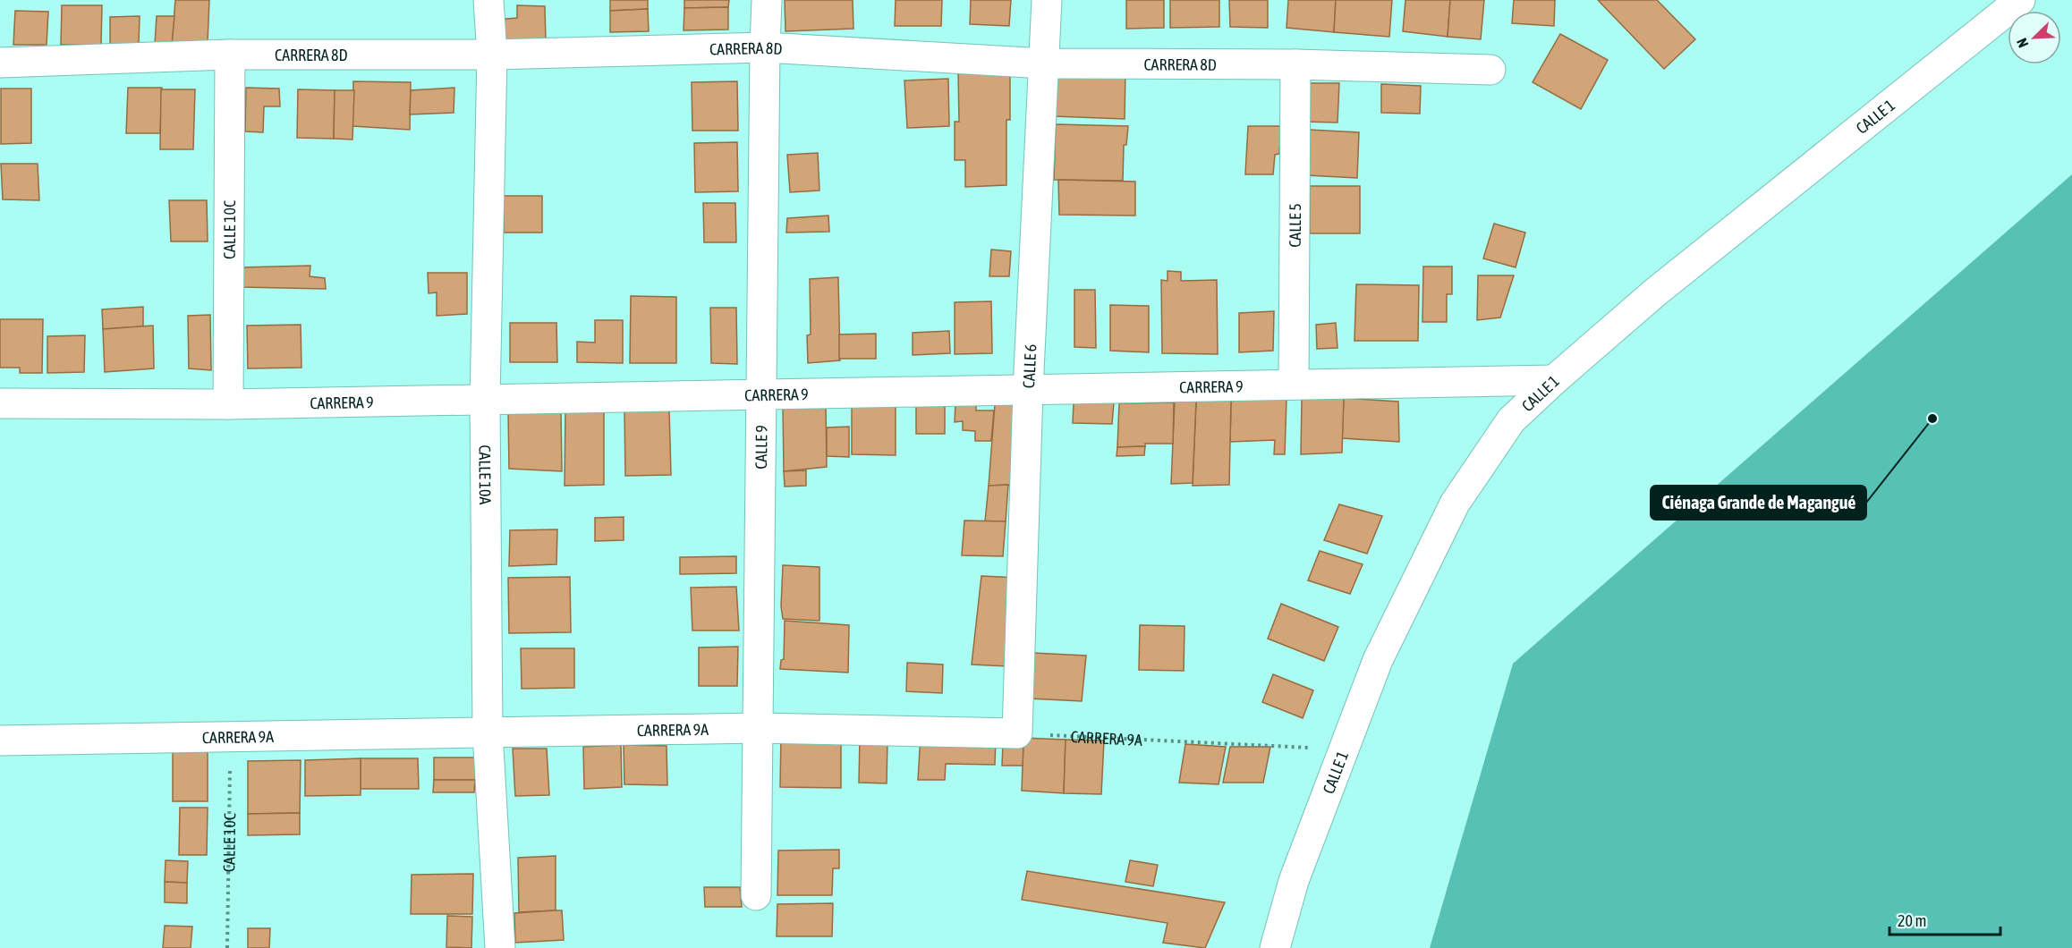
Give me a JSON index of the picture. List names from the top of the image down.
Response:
{
  "streets": {
    "street": [
      "CARRERA 8D",
      "CALLE 1",
      "CALLE 5",
      "CALLE 10C",
      "CALLE 6",
      "CARRERA 9",
      "CALLE 9",
      "CALLE 10A",
      "CARRERA 9A"
    ]
  },
  "crossings": [
    ["CARRERA 8D", "CALLE 5"],
    ["CARRERA 8D", "CALLE 10C"],
    ["CARRERA 8D", "CALLE 6"],
    ["CARRERA 8D", "CALLE 9"],
    ["CARRERA 8D", "CALLE 10A"],
    ["CALLE 1", "CARRERA 9"],
    ["CALLE 1", "CARRERA 9A"],
    ["CALLE 5", "CARRERA 9"],
    ["CALLE 10C", "CARRERA 9"],
    ["CALLE 10C", "CARRERA 9A"],
    ["CALLE 6", "CARRERA 9"],
    ["CALLE 6", "CARRERA 9A"],
    ["CARRERA 9", "CALLE 9"],
    ["CARRERA 9", "CALLE 10A"],
    ["CALLE 9", "CARRERA 9A"],
    ["CALLE 10A", "CARRERA 9A"]
  ],
  "places": ["Ciénaga Grande de Magangué"],
  "scale_bar": "20 m",
  "north": "bottom left"
}
